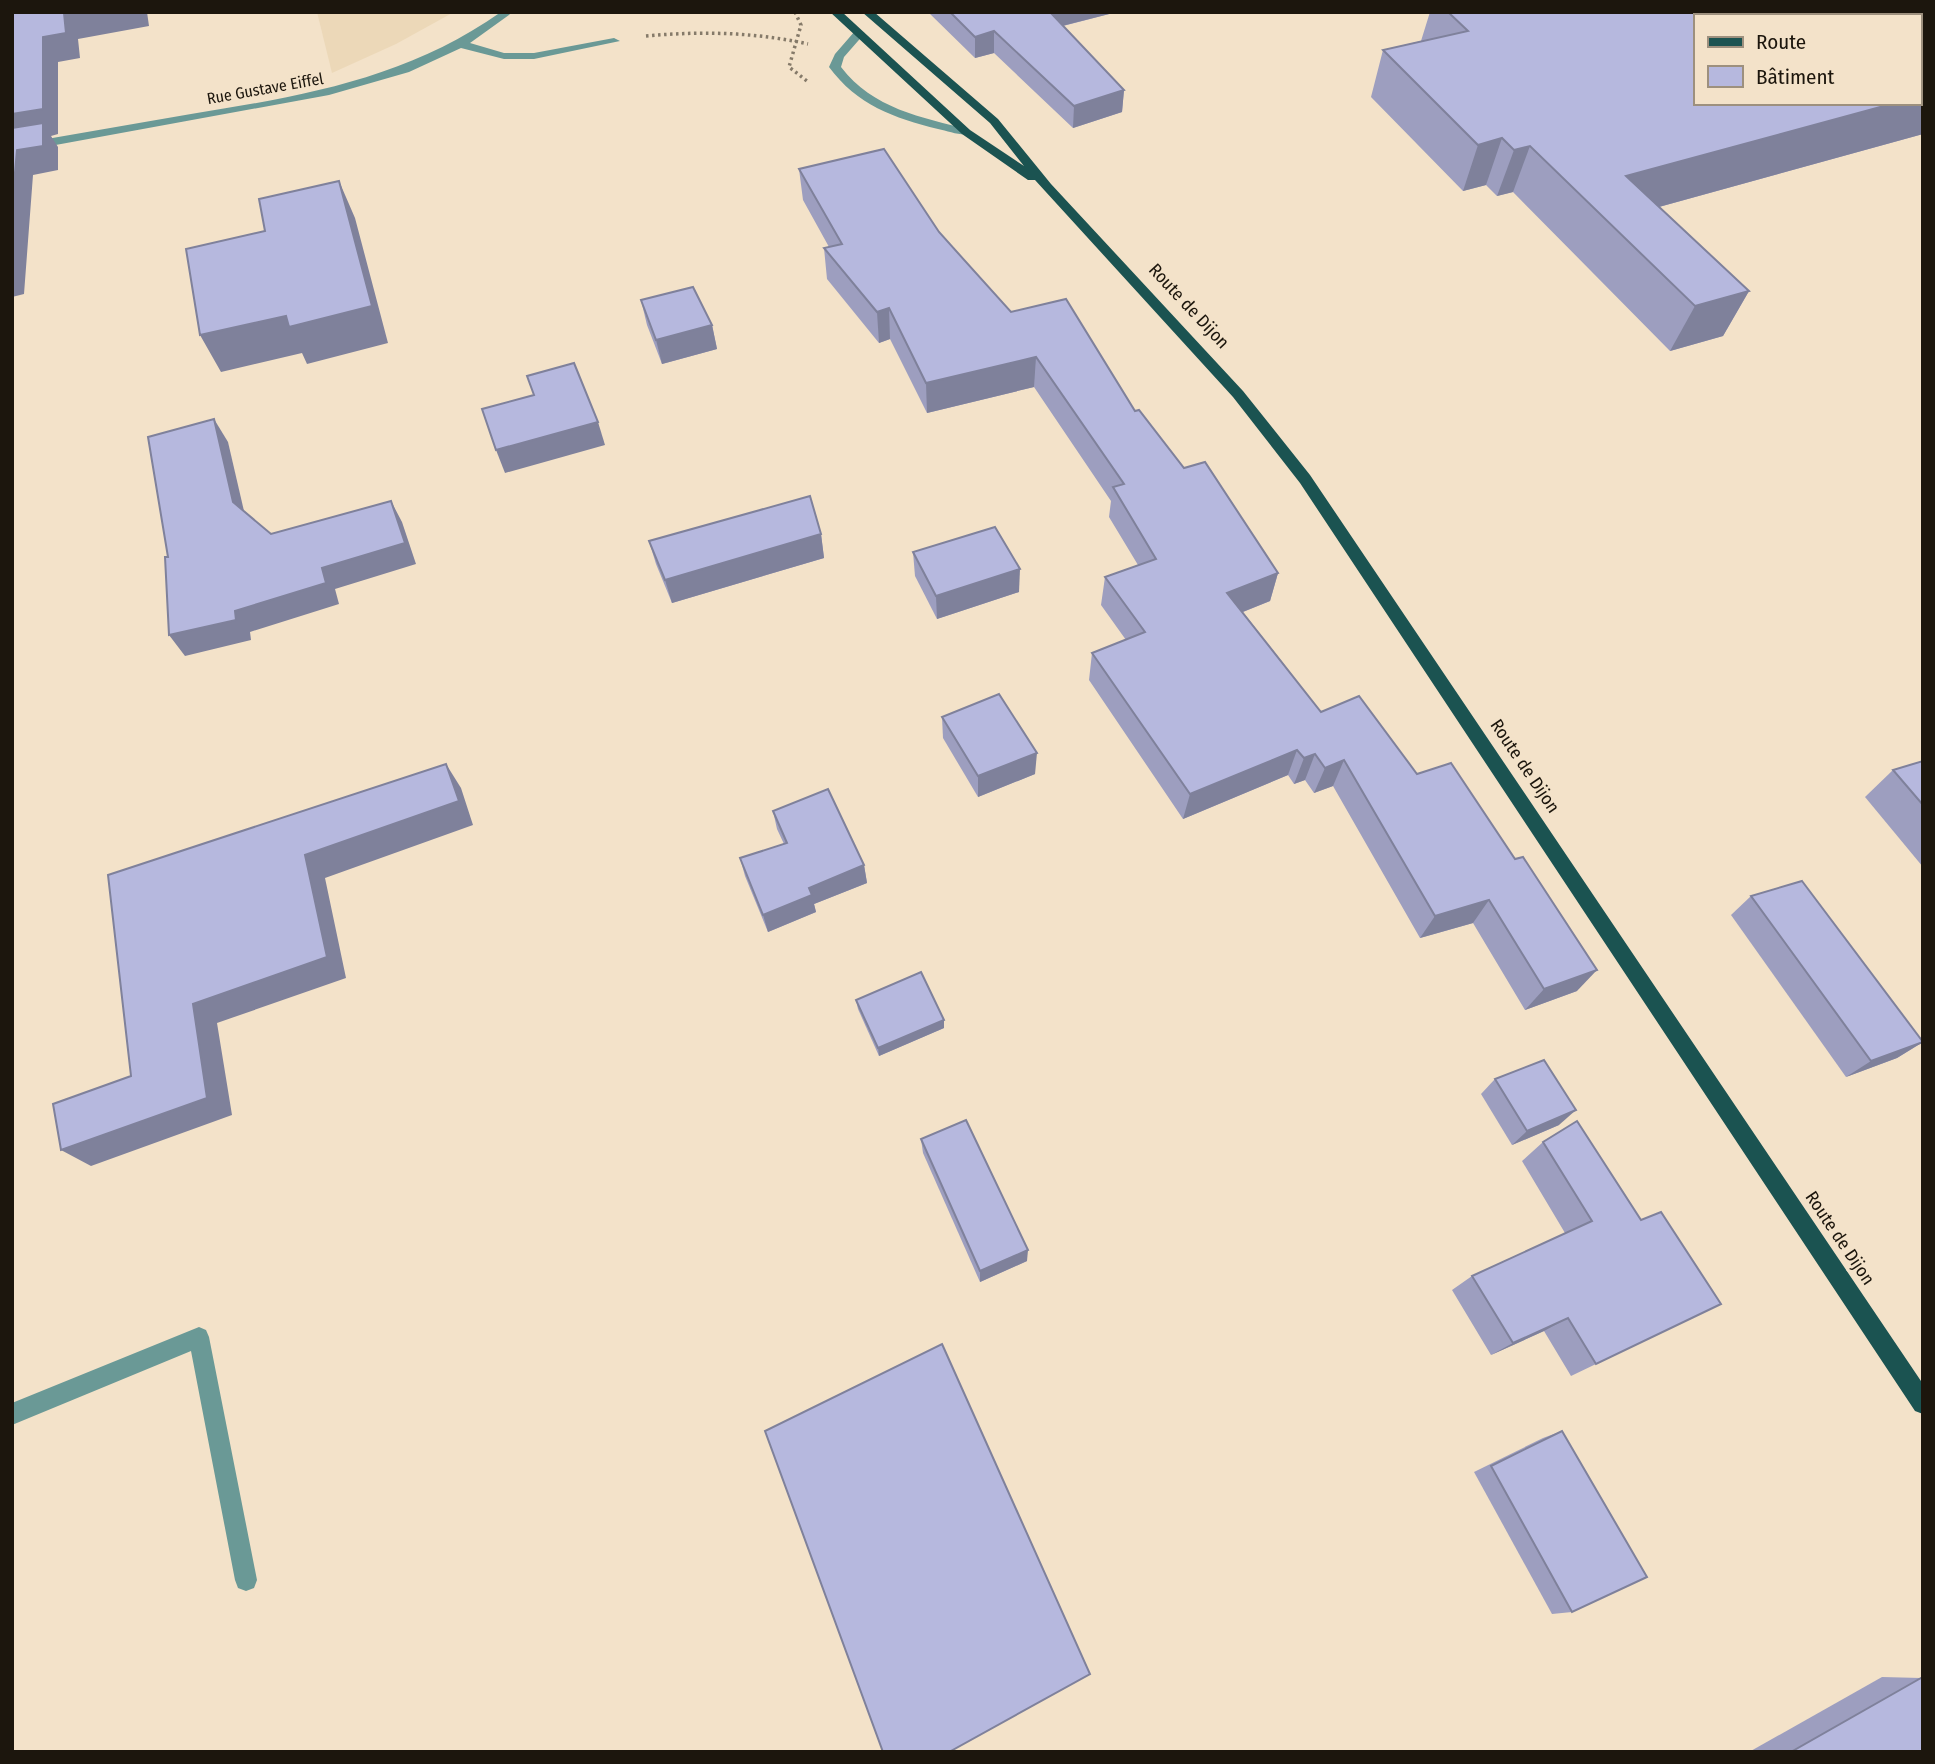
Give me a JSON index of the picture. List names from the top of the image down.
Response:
{
  "streets": {
    "main road": ["Route de Dijon"],
    "street": ["Rue Gustave Eiffel"]
  },
  "legend": ["Route", "Bâtiment"]
}
